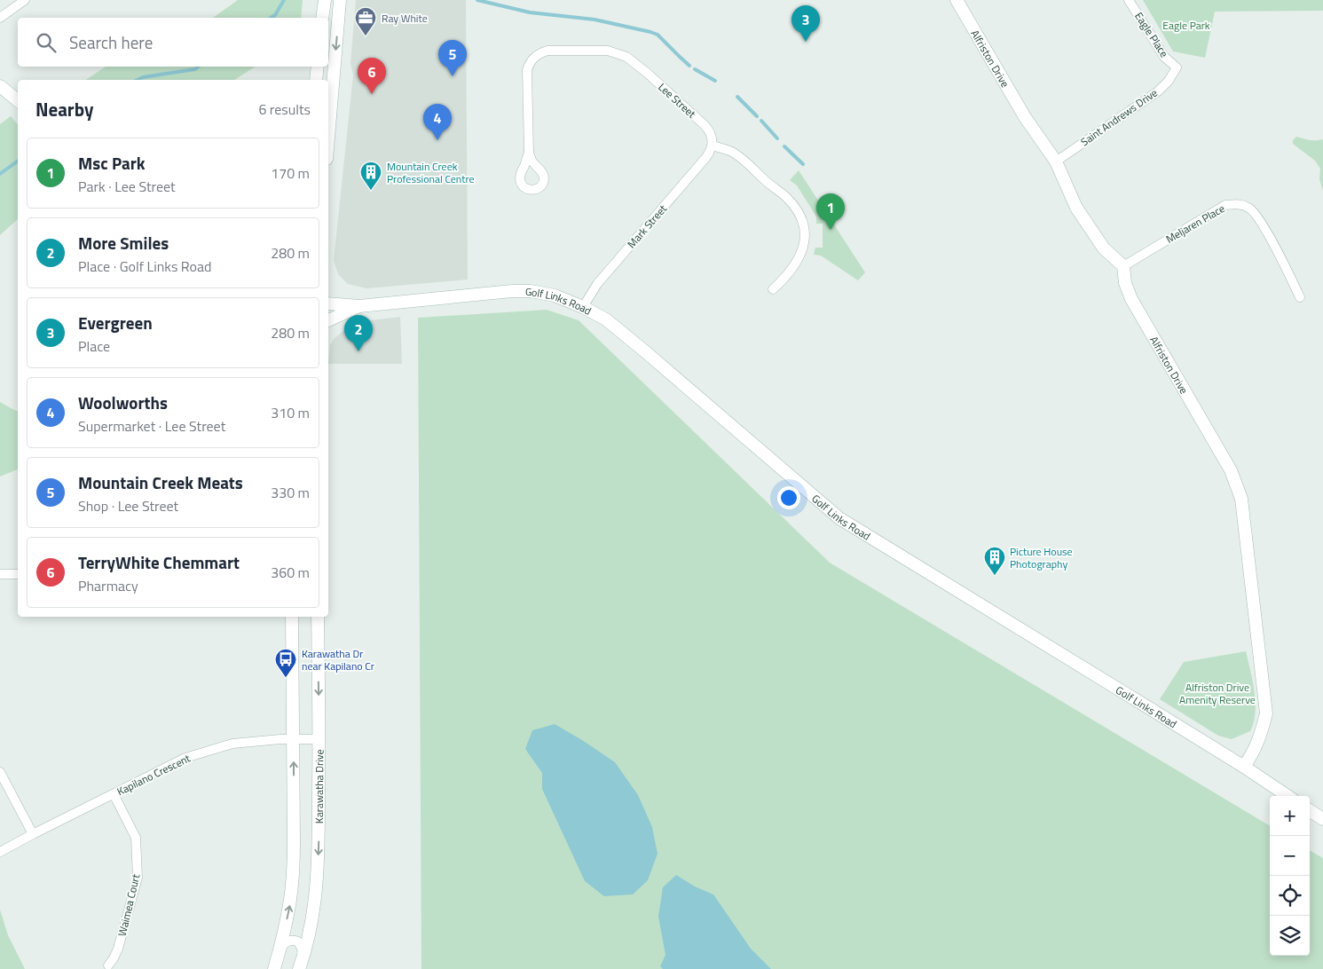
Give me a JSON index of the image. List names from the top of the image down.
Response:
{
  "streets": {
    "main road": ["Alfriston Drive", "Golf Links Road", "Karawatha Drive"],
    "street": [
      "Eagle Place",
      "Lee Street",
      "Saint Andrews Drive",
      "Meljaren Place",
      "Mark Street",
      "Kapilano Crescent",
      "Waimea Court"
    ]
  },
  "crossings": [
    ["Eagle Place", "Saint Andrews Drive"],
    ["Alfriston Drive", "Saint Andrews Drive"],
    ["Alfriston Drive", "Meljaren Place"],
    ["Alfriston Drive", "Golf Links Road"],
    ["Lee Street", "Mark Street"],
    ["Mark Street", "Golf Links Road"],
    ["Kapilano Crescent", "Karawatha Drive"],
    ["Kapilano Crescent", "Waimea Court"]
  ],
  "parks": ["Eagle Park", "Alfriston Drive Amenity Reserve"],
  "places": {
    "office": ["Ray White"],
    "building": ["Mountain Creek Professional Centre", "Picture House Photography"],
    "bus stop": ["Karawatha Dr near Kapilano Cr"]
  },
  "page": {
    "pins": [
      "3",
      "5",
      "6",
      "4",
      "1",
      "2"
    ],
    "search": "Search here",
    "heading": ["Nearby", "6 results"],
    "list": [
      {
        "mark": "1",
        "name": "Msc Park",
        "note": "Park · Lee Street",
        "value": "170 m"
      },
      {
        "mark": "2",
        "name": "More Smiles",
        "note": "Place · Golf Links Road",
        "value": "280 m"
      },
      {
        "mark": "3",
        "name": "Evergreen",
        "note": "Place",
        "value": "280 m"
      },
      {
        "mark": "4",
        "name": "Woolworths",
        "note": "Supermarket · Lee Street",
        "value": "310 m"
      },
      {
        "mark": "5",
        "name": "Mountain Creek Meats",
        "note": "Shop · Lee Street",
        "value": "330 m"
      },
      {
        "mark": "6",
        "name": "TerryWhite Chemmart",
        "note": "Pharmacy",
        "value": "360 m"
      }
    ],
    "map_buttons": ["+", "−"]
  }
}
